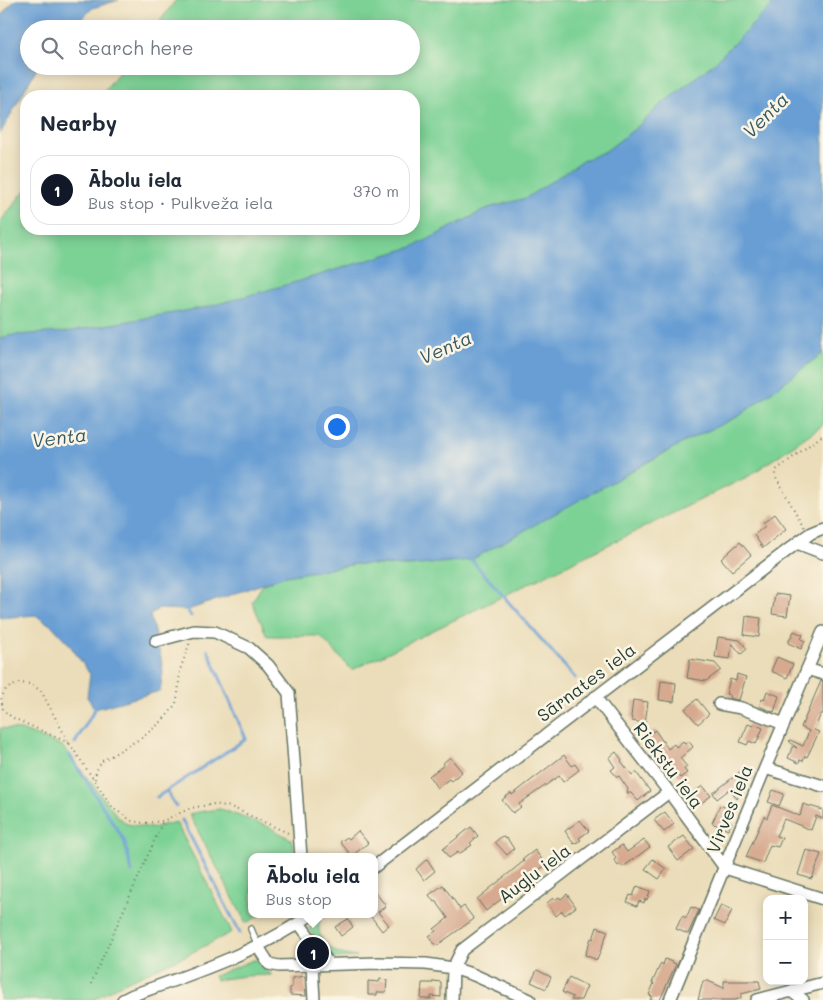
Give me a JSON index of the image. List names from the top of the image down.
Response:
{
  "streets": {
    "street": [
      "Sārnates iela",
      "Riekstu iela",
      "Virves iela",
      "Augļu iela"
    ]
  },
  "crossings": [
    ["Sārnates iela", "Riekstu iela"],
    ["Riekstu iela", "Virves iela"],
    ["Riekstu iela", "Augļu iela"]
  ],
  "water": ["Venta"],
  "page": {
    "search": "Search here",
    "heading": "Nearby",
    "list": [
      {
        "mark": "1",
        "name": "Ābolu iela",
        "note": "Bus stop · Pulkveža iela",
        "value": "370 m"
      }
    ],
    "popup": ["Ābolu iela", "Bus stop"],
    "map_buttons": ["+", "−"],
    "pins": "1"
  }
}
